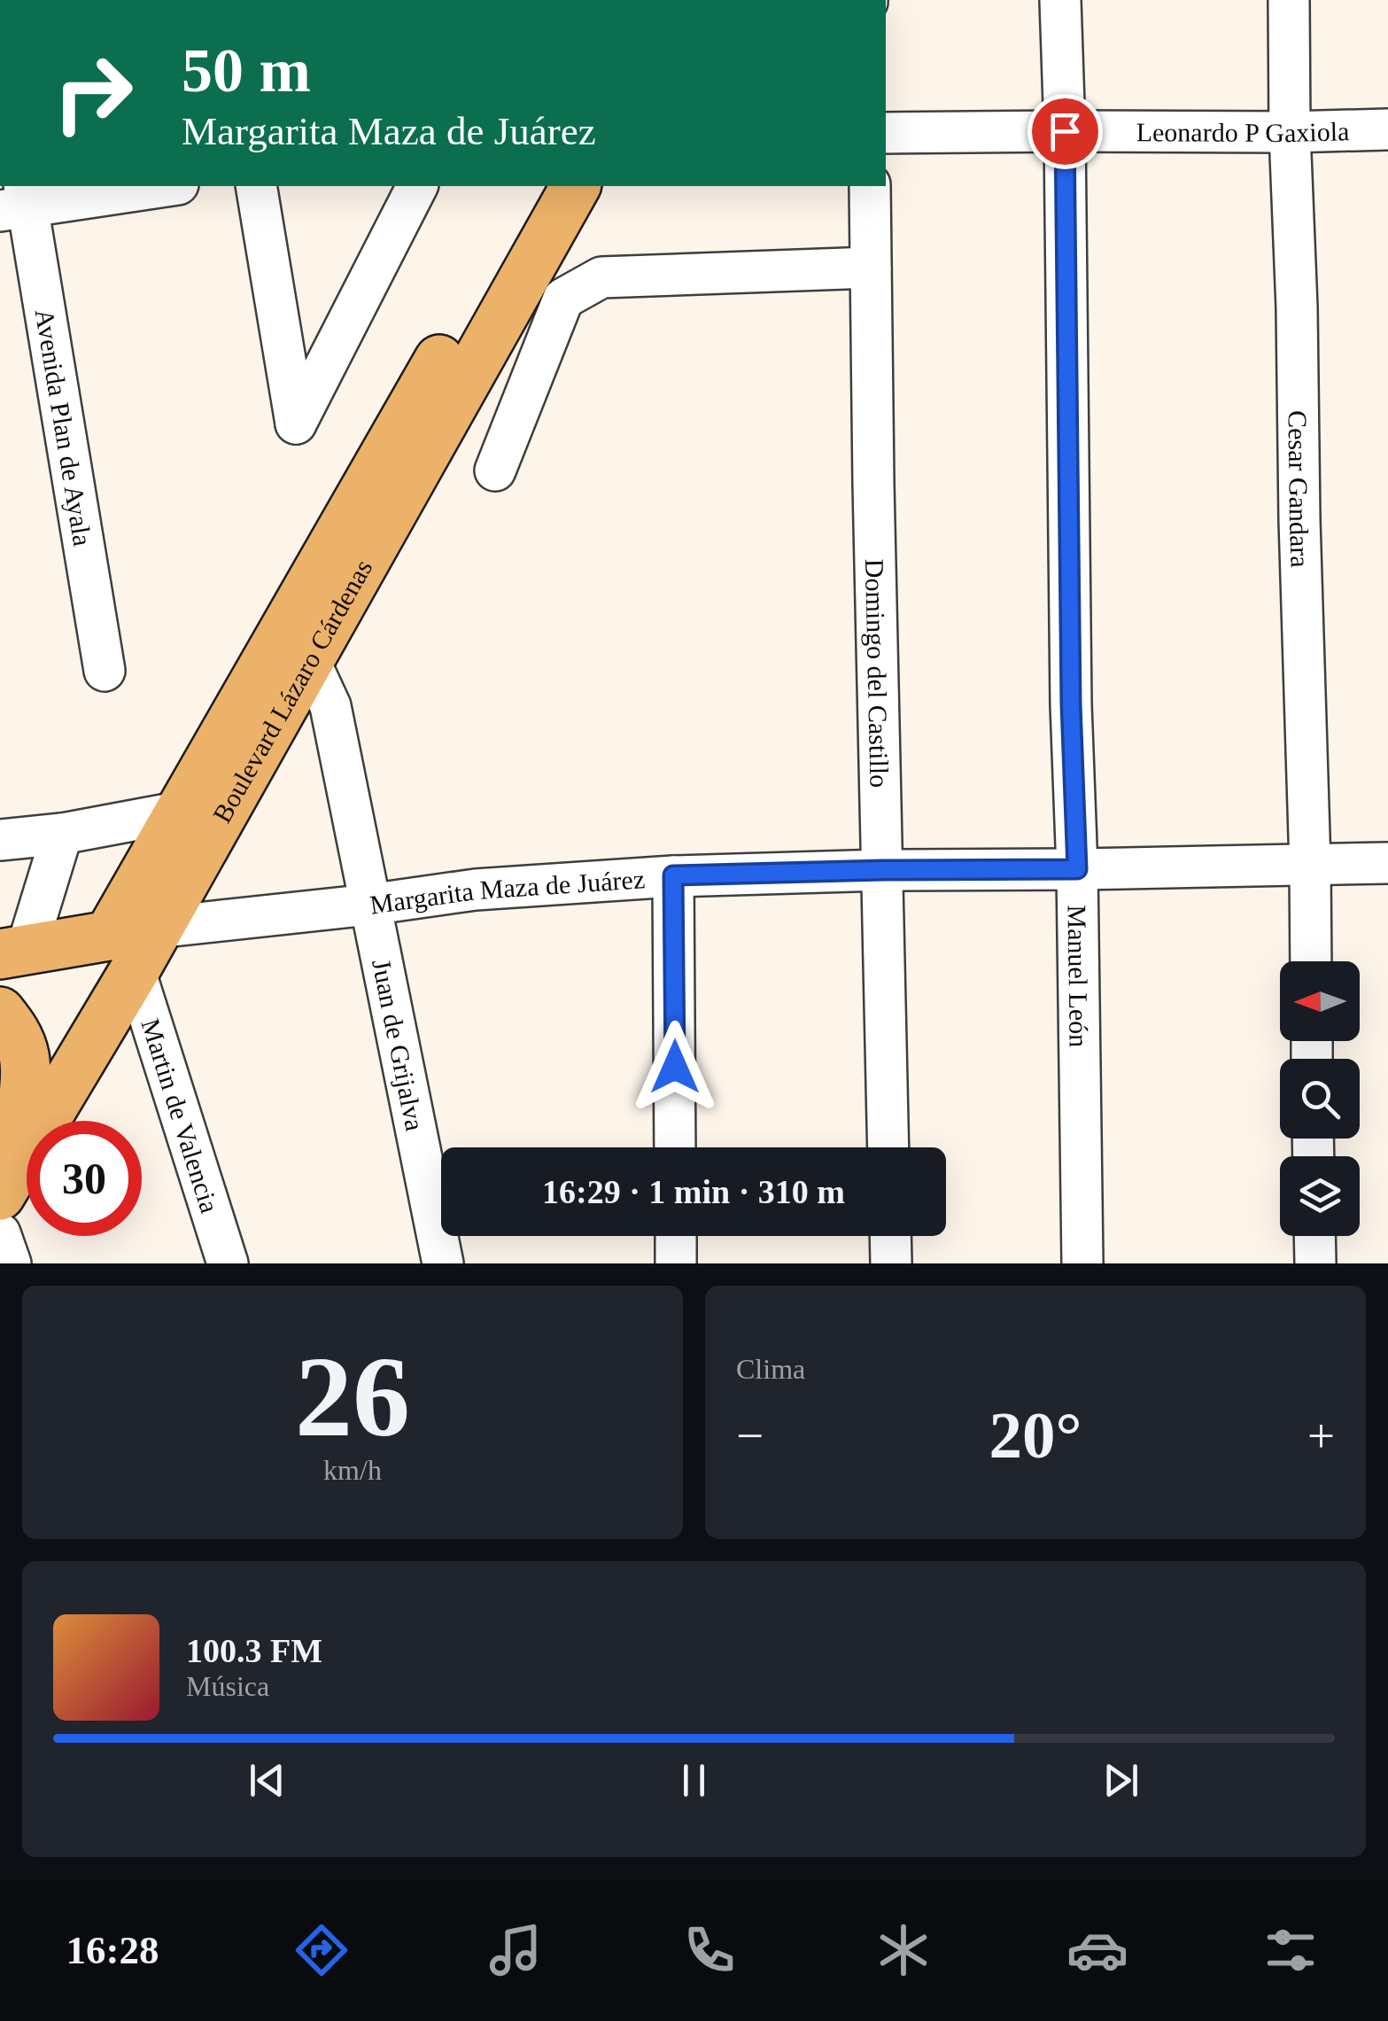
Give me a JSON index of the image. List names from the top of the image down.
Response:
{
  "streets": {
    "main road": ["Boulevard Lázaro Cárdenas", "Margarita Maza de Juárez"],
    "street": [
      "Leonardo P Gaxiola",
      "Avenida Plan de Ayala",
      "Cesar Gandara",
      "Domingo del Castillo",
      "Manuel León",
      "Juan de Grijalva",
      "Martin de Valencia"
    ]
  },
  "crossings": [
    ["Leonardo P Gaxiola", "Cesar Gandara"],
    ["Leonardo P Gaxiola", "Manuel León"],
    ["Cesar Gandara", "Margarita Maza de Juárez"],
    ["Domingo del Castillo", "Margarita Maza de Juárez"],
    ["Boulevard Lázaro Cárdenas", "Margarita Maza de Juárez"],
    ["Boulevard Lázaro Cárdenas", "Juan de Grijalva"],
    ["Boulevard Lázaro Cárdenas", "Martin de Valencia"],
    ["Margarita Maza de Juárez", "Manuel León"],
    ["Margarita Maza de Juárez", "Juan de Grijalva"],
    ["Margarita Maza de Juárez", "Martin de Valencia"]
  ],
  "north": "left",
  "page": {
    "turn": ["50 m", "Margarita Maza de Juárez"],
    "limit": "30",
    "trip": "16:29 · 1 min · 310 m",
    "tile": [
      ["26", "km/h"],
      "Clima"
    ],
    "heat": ["−", "20°", "+"],
    "song": ["100.3 FM", "Música"],
    "tabs": "16:28"
  }
}
